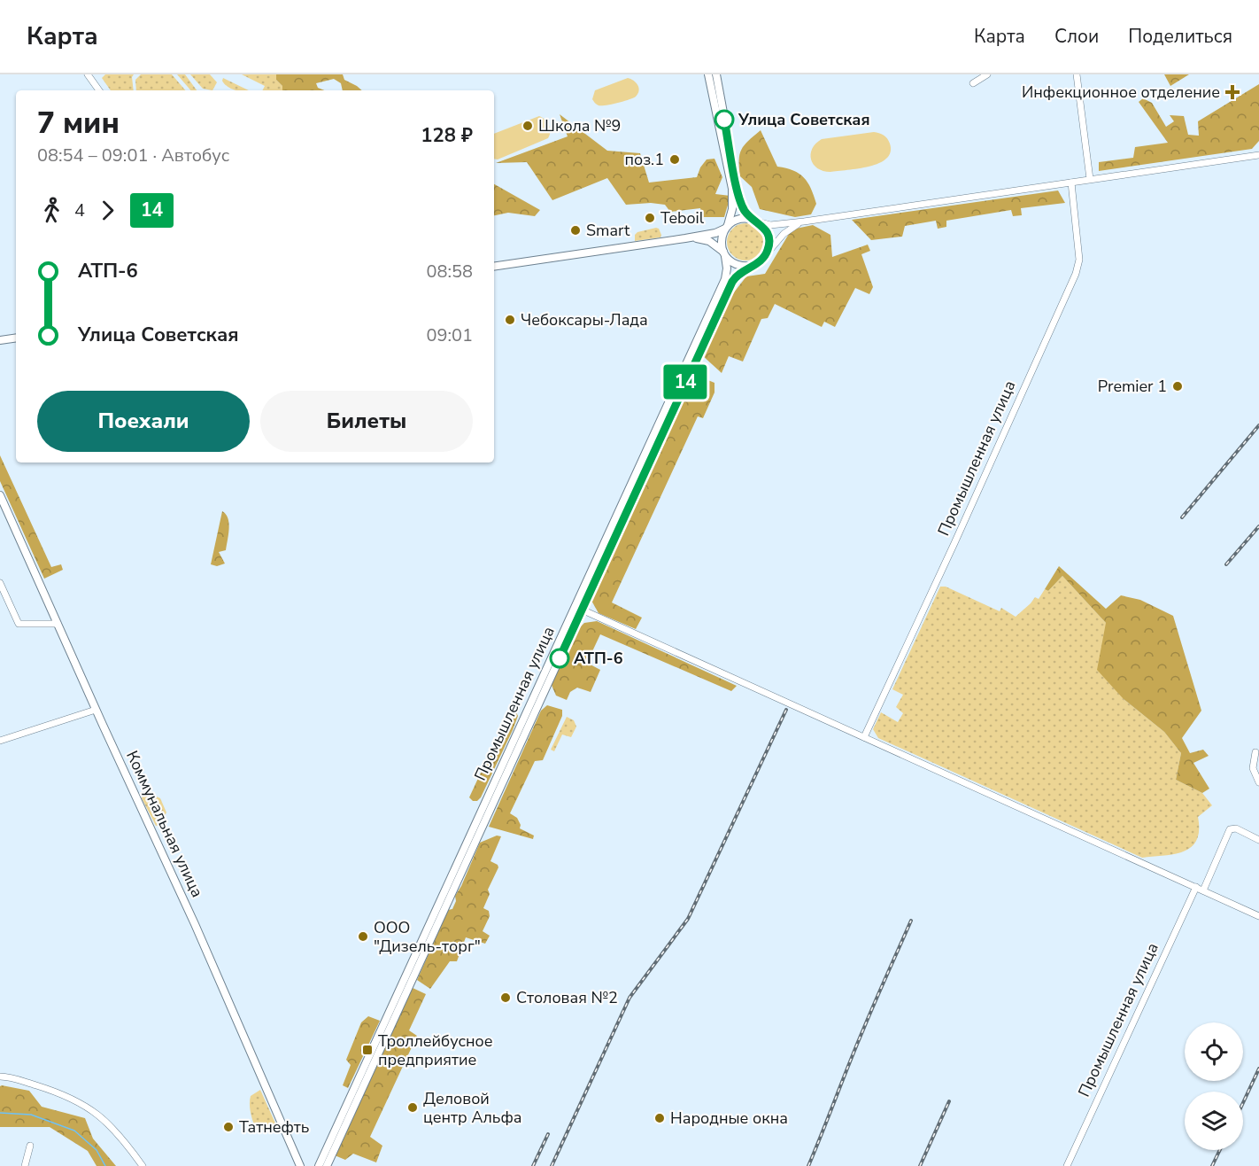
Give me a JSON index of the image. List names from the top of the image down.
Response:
{
  "streets": {
    "main road": ["Промышленная улица", "Коммунальная улица"]
  },
  "places": {
    "health": ["Инфекционное отделение"],
    "other": [
      "Улица Советская",
      "Школа №9",
      "поз.1",
      "Teboil",
      "Smart",
      "Чебоксары-Лада",
      "Premier 1",
      "АТП-6",
      "ООО \"Дизель-торг\"",
      "Столовая №2",
      "Деловой центр Альфа",
      "Народные окна",
      "Татнефть"
    ],
    "transit": ["Троллейбусное предприятие"]
  },
  "lines": ["bus line 14"],
  "page": {
    "header": "Карта",
    "nav": ["Карта", "Слои", "Поделиться"],
    "on_map": "14",
    "heading": ["7 мин", "08:54 – 09:01 · Автобус", "128 ₽"],
    "legs": ["4", "14"],
    "list": [
      {
        "name": "АТП-6",
        "value": "08:58"
      },
      {
        "name": "Улица Советская",
        "value": "09:01"
      }
    ],
    "buttons": ["Поехали", "Билеты"]
  }
}
